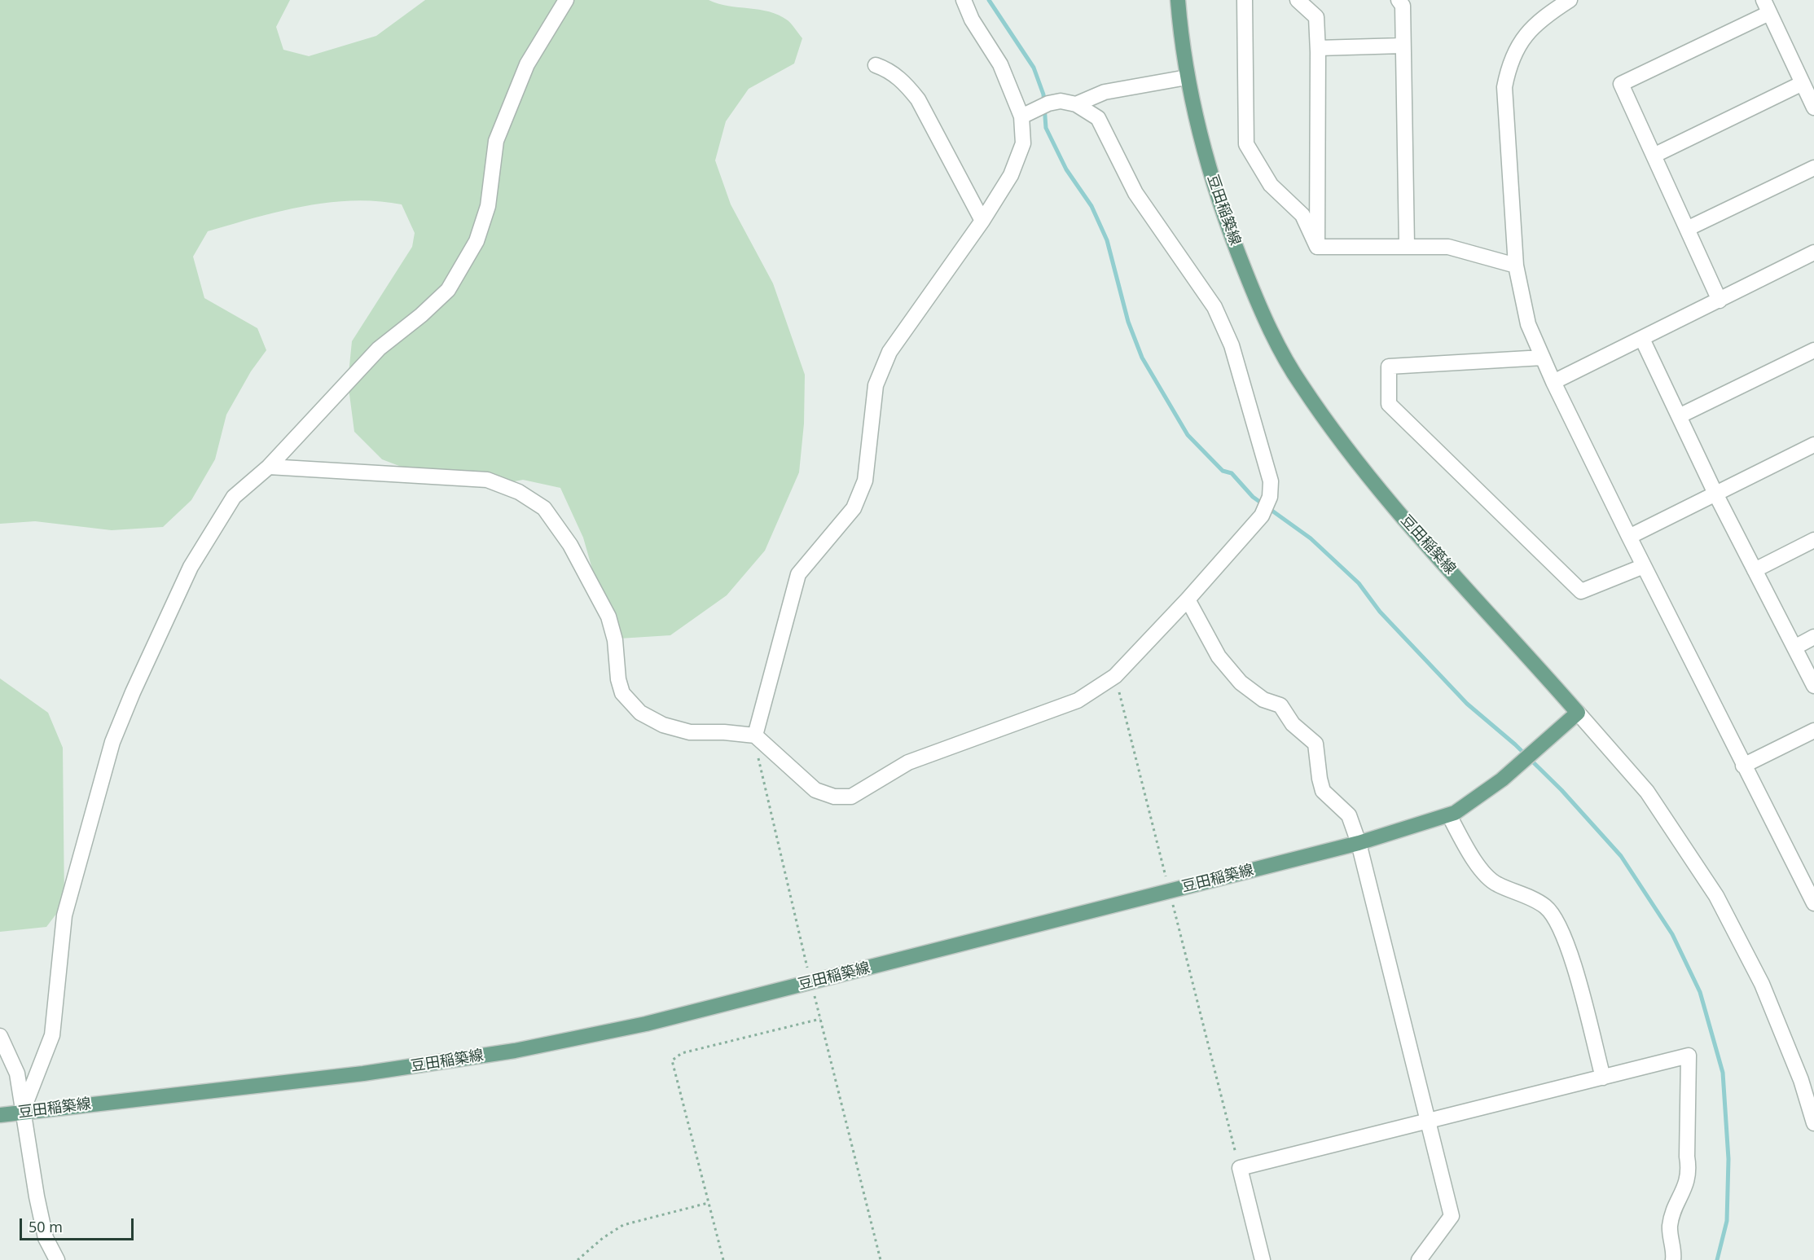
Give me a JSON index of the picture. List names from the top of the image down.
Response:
{
  "streets": {
    "main road": ["豆田稲築線"]
  },
  "scale_bar": "50 m"
}
